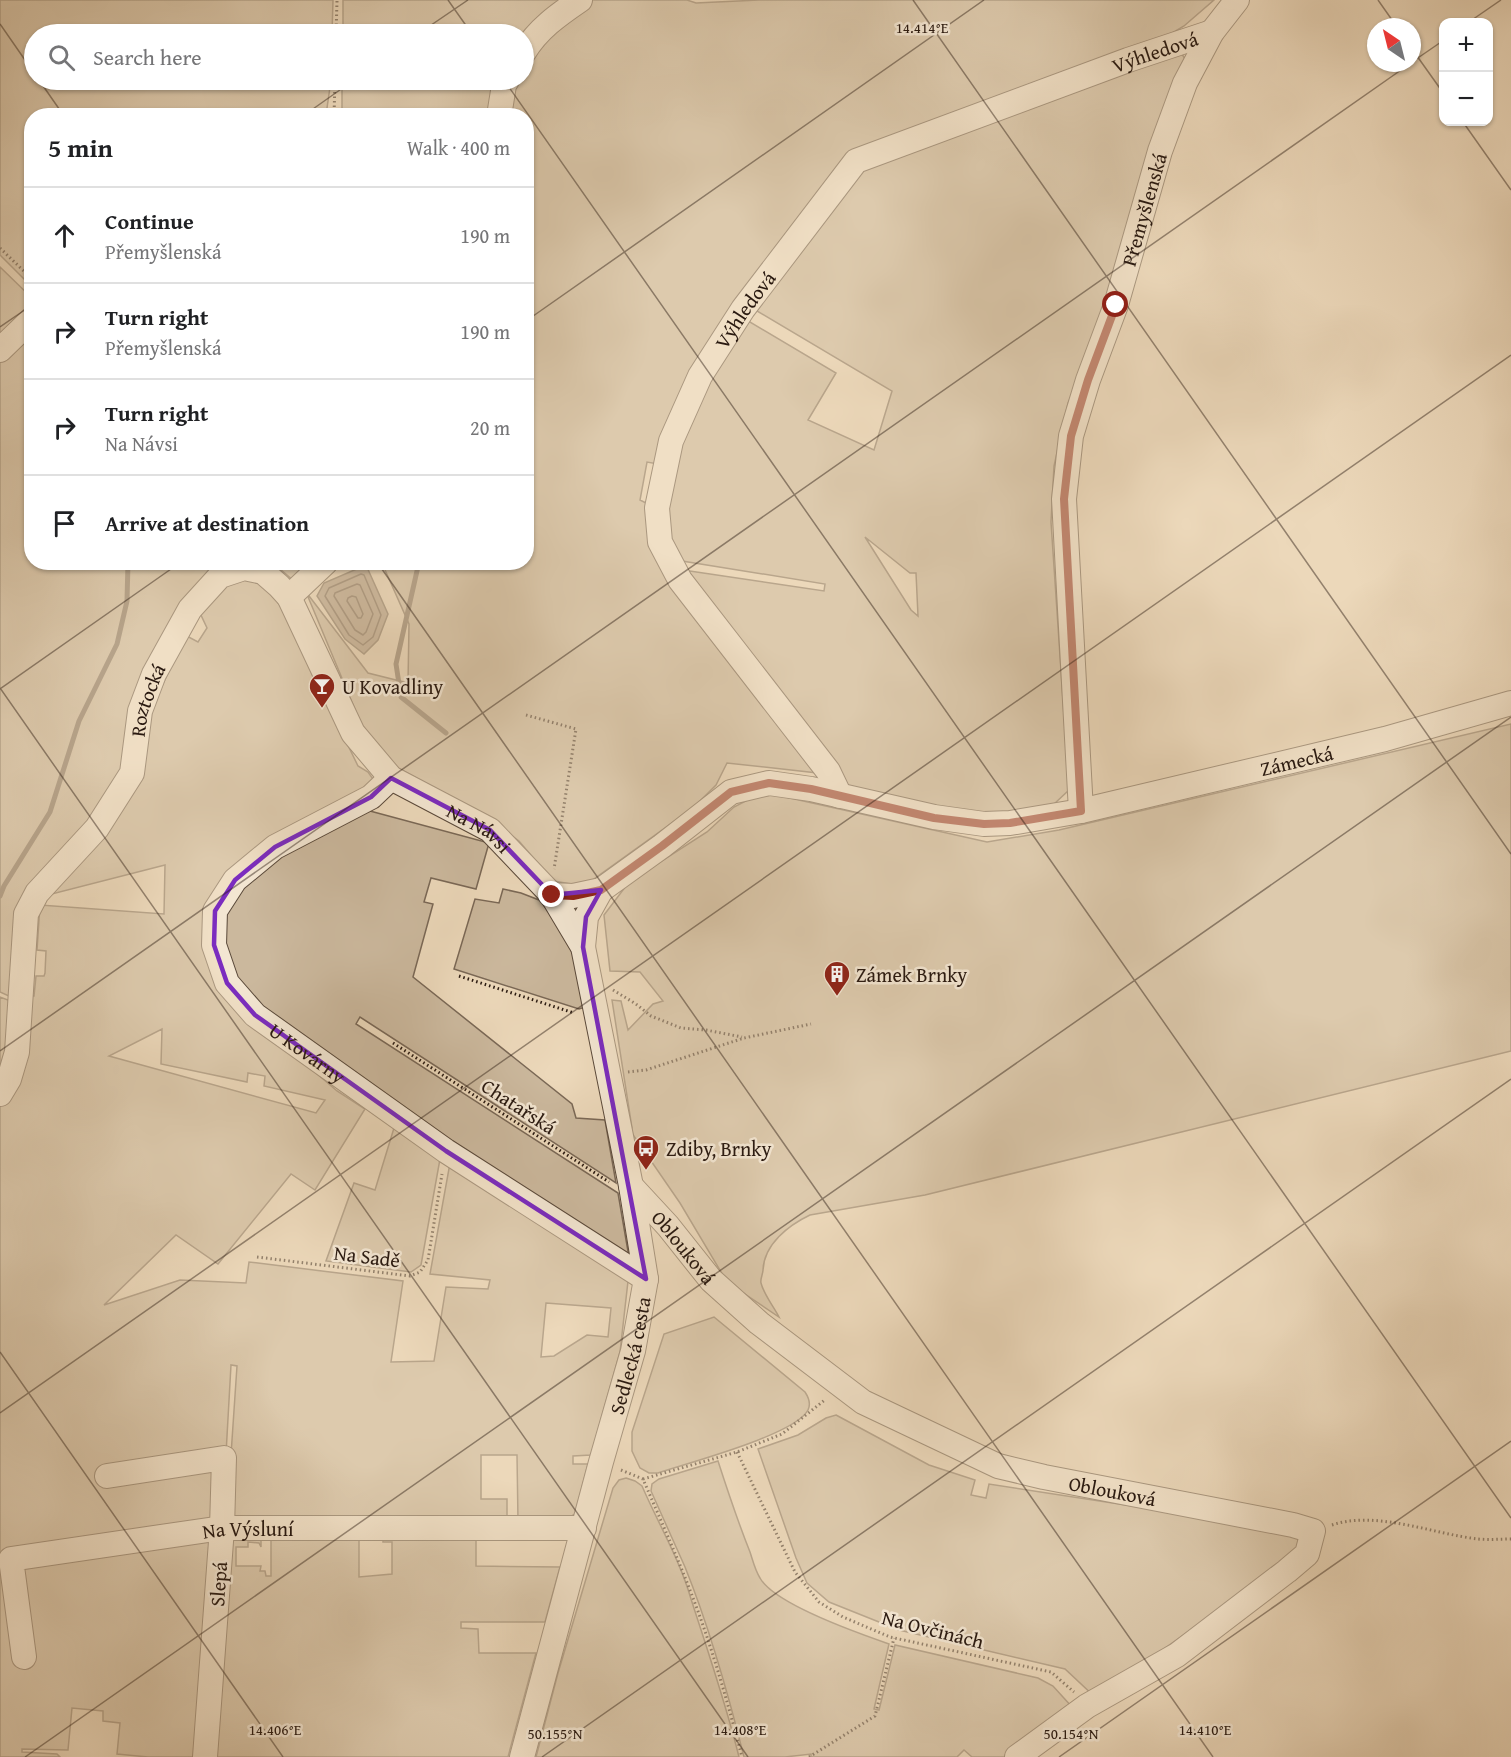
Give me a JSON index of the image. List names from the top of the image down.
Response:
{
  "streets": {
    "street": [
      "Výhledová",
      "Přemyšlenská",
      "Roztocká",
      "Zámecká",
      "Na Návsi",
      "U Kovárny",
      "Oblouková",
      "Sedlecká cesta",
      "Na Výsluní",
      "Slepá"
    ],
    "path": ["Chatařská", "Na Sadě", "Na Ovčinách"]
  },
  "crossings": [
    ["Výhledová", "Přemyšlenská"],
    ["Přemyšlenská", "Zámecká"],
    ["Roztocká", "Na Návsi"],
    ["Roztocká", "U Kovárny"],
    ["Na Návsi", "U Kovárny"],
    ["Na Návsi", "Sedlecká cesta"],
    ["U Kovárny", "Na Sadě"],
    ["U Kovárny", "Sedlecká cesta"],
    ["Chatařská", "Oblouková"],
    ["Chatařská", "Sedlecká cesta"],
    ["Oblouková", "Sedlecká cesta"],
    ["Sedlecká cesta", "Na Výsluní"],
    ["Na Výsluní", "Slepá"]
  ],
  "places": {
    "bar": ["U Kovadliny"],
    "building": ["Zámek Brnky"],
    "bus stop": ["Zdiby, Brnky"]
  },
  "north": "top left",
  "page": {
    "map_buttons": ["+", "−"],
    "search": "Search here",
    "heading": ["5 min", "Walk · 400 m"],
    "list": [
      ["Continue", "Přemyšlenská", "190 m"],
      ["Turn right", "Přemyšlenská", "190 m"],
      ["Turn right", "Na Návsi", "20 m"],
      "Arrive at destination"
    ]
  },
  "coordinates": [
    "14.414°E",
    "14.406°E",
    "14.408°E",
    "14.410°E",
    "50.155°N",
    "50.154°N"
  ]
}
